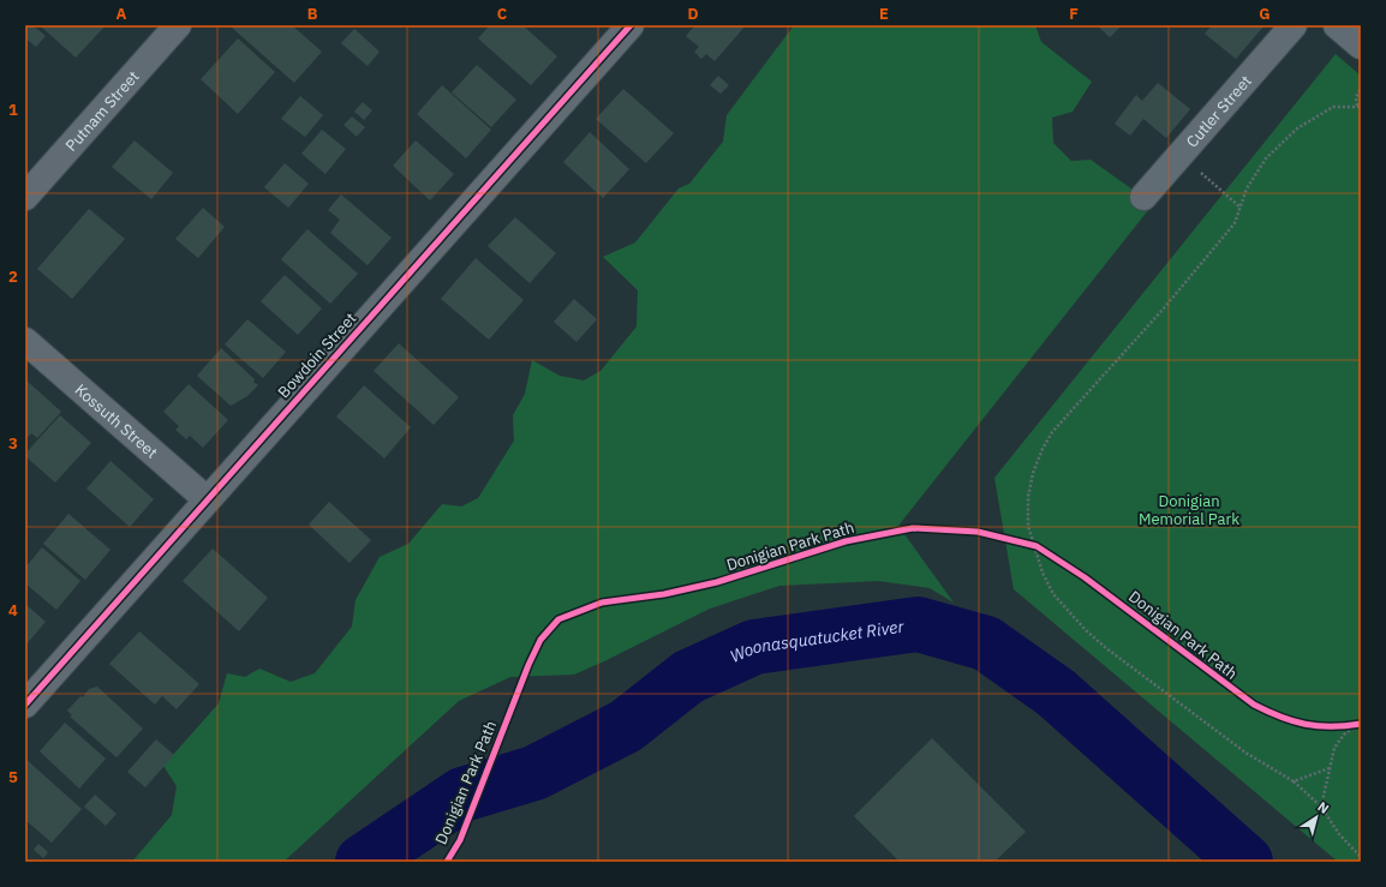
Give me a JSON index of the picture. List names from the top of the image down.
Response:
{
  "streets": {
    "street": [
      "Cutler Street",
      "Putnam Street",
      "Bowdoin Street",
      "Kossuth Street"
    ],
    "cycle path": ["Donigian Park Path"]
  },
  "crossings": [
    ["Bowdoin Street", "Kossuth Street"]
  ],
  "water": ["Woonasquatucket River"],
  "parks": ["Donigian Memorial Park"],
  "north": "top right",
  "grid": {
    "columns": [
      "A",
      "B",
      "C",
      "D",
      "E",
      "F",
      "G"
    ],
    "rows": [
      "1",
      "2",
      "3",
      "4",
      "5"
    ]
  }
}
